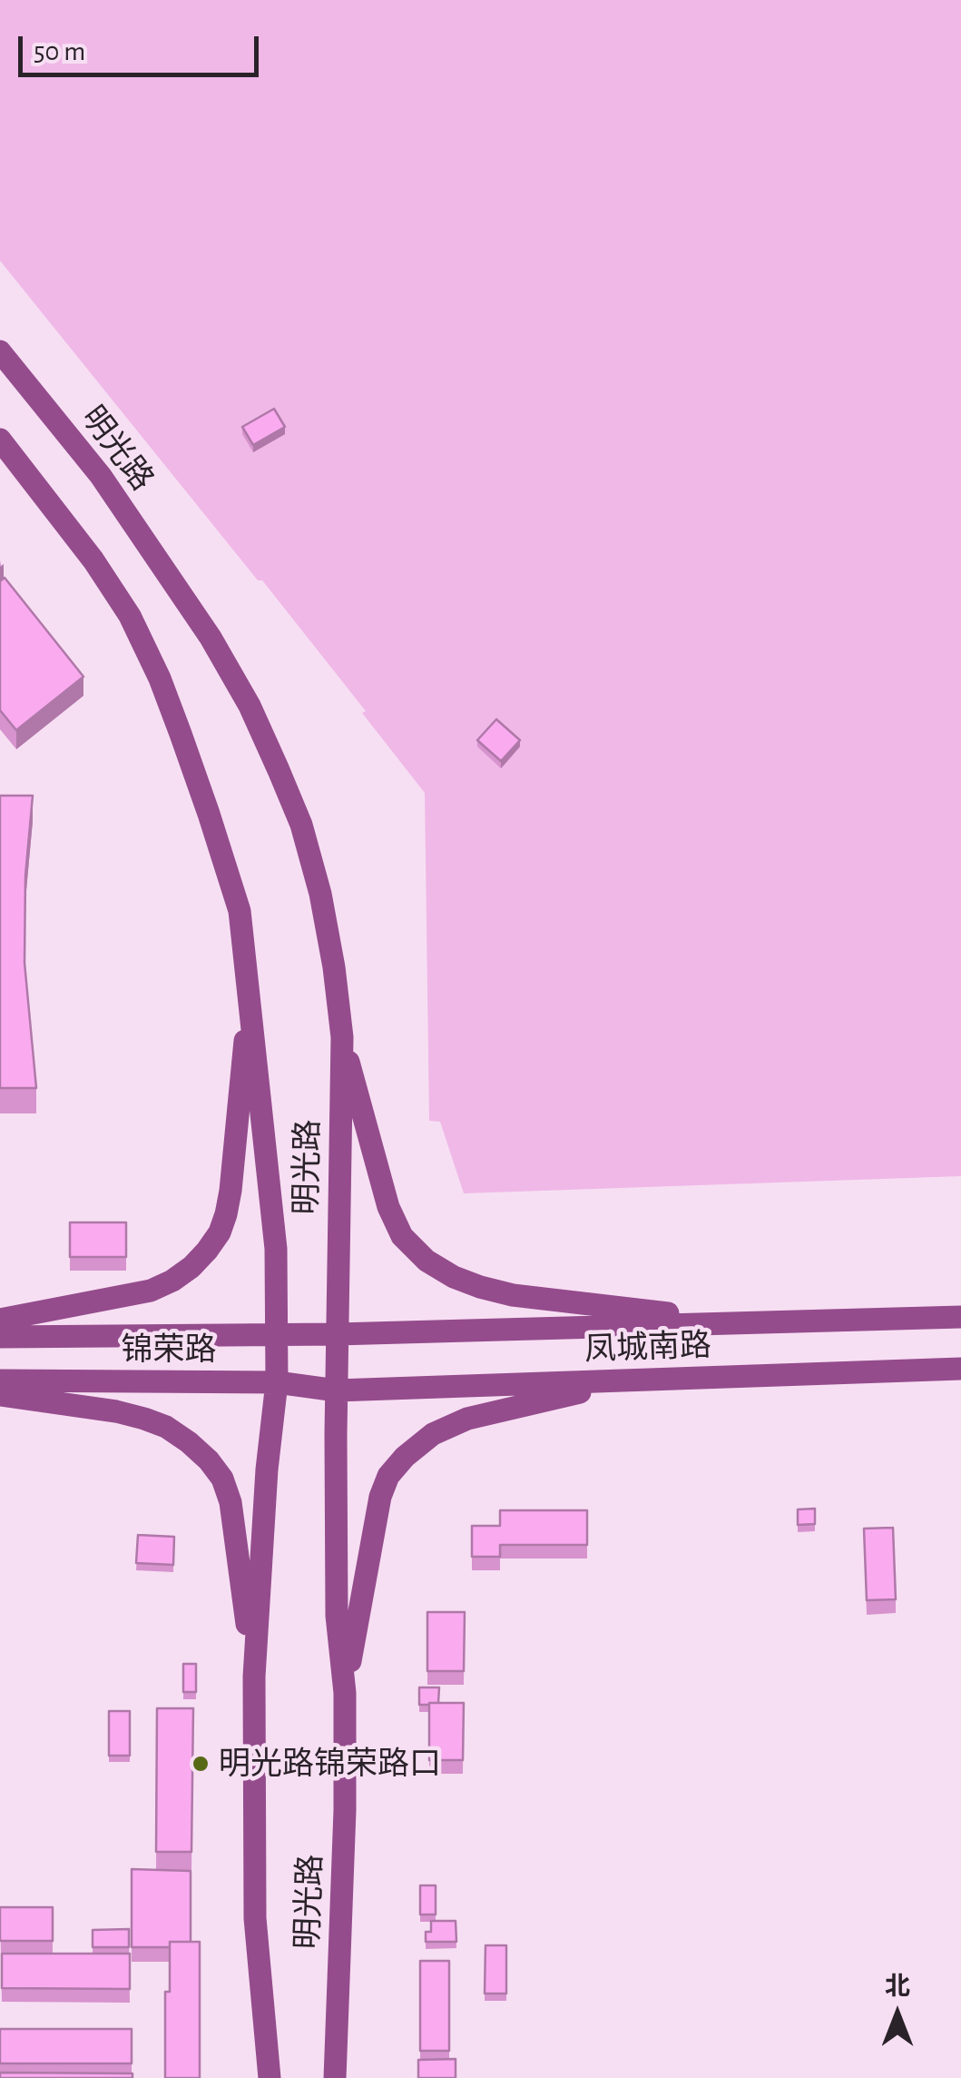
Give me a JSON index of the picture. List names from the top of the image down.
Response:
{
  "streets": {
    "street": ["明光路", "凤城南路", "锦荣路"]
  },
  "crossings": [
    ["明光路", "凤城南路"],
    ["明光路", "锦荣路"],
    ["凤城南路", "锦荣路"]
  ],
  "places": ["明光路锦荣路口"],
  "scale_bar": "50 m",
  "north": "top"
}
